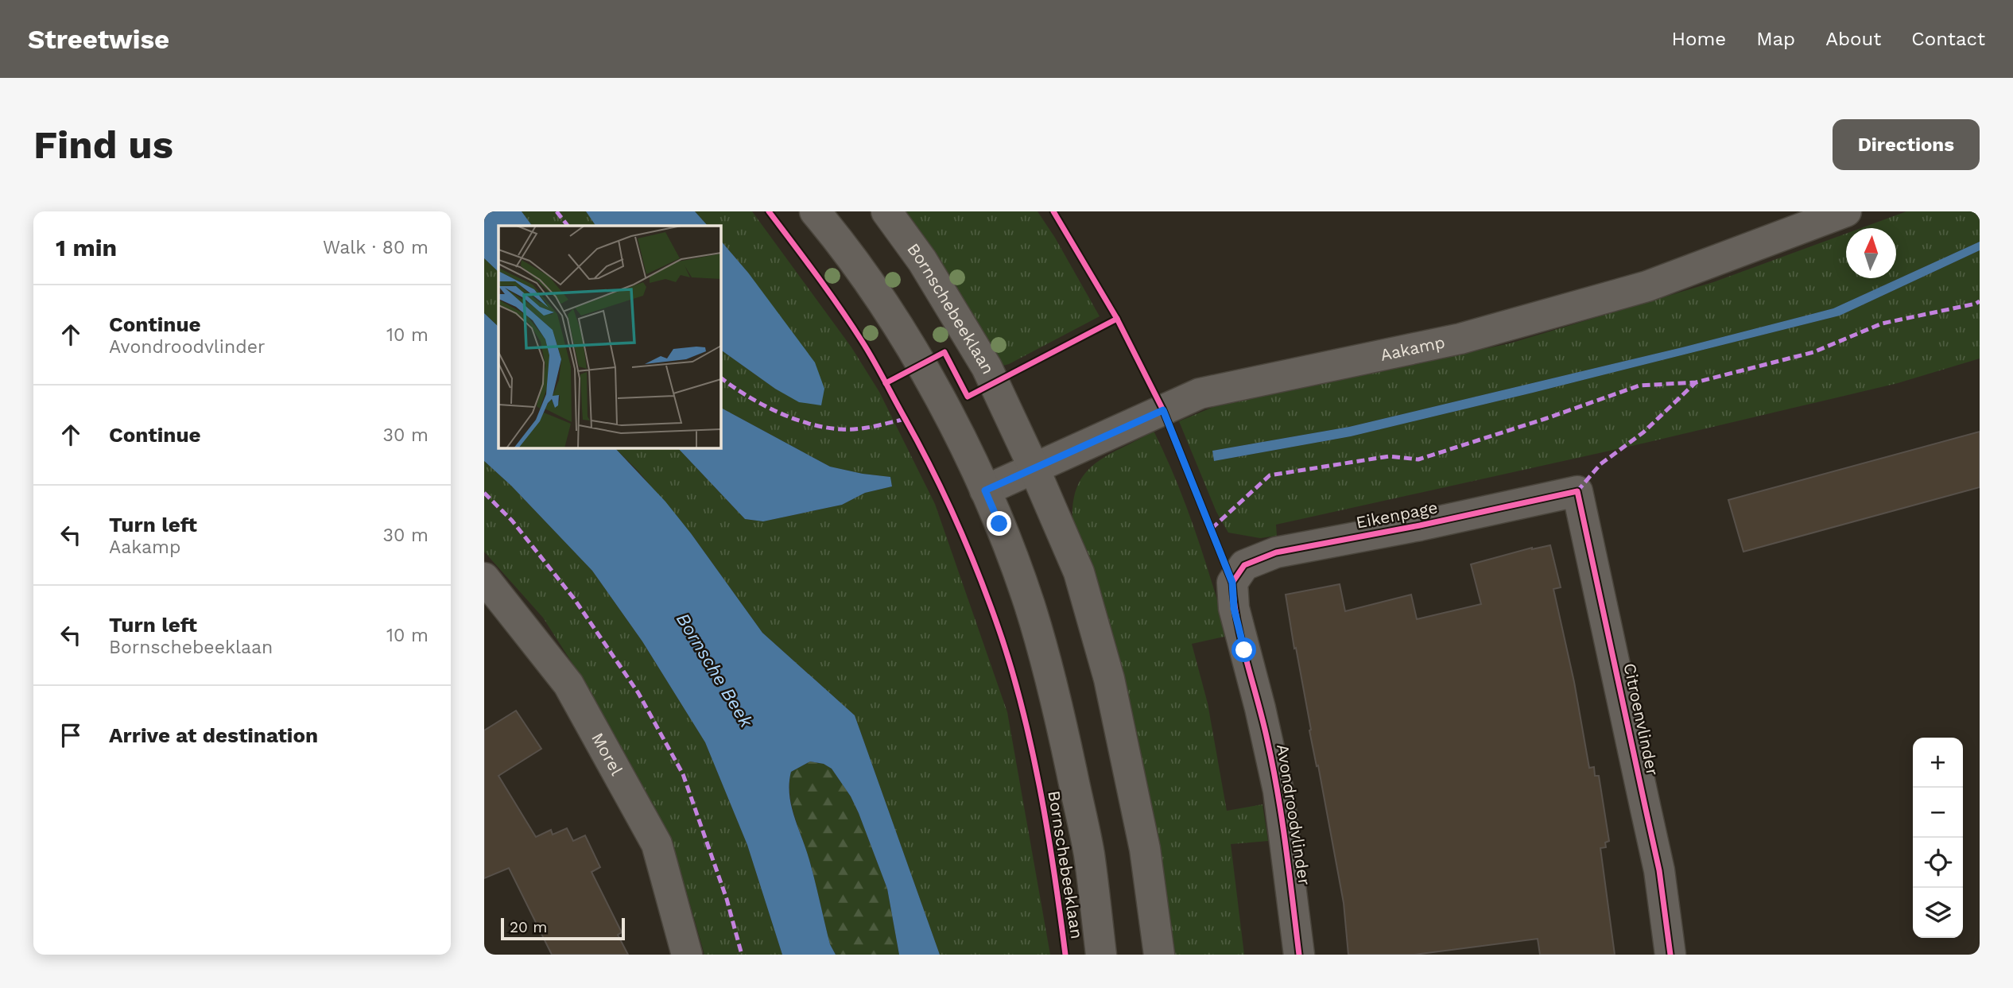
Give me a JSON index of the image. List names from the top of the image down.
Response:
{
  "streets": {
    "street": [
      "Bornschebeeklaan",
      "Aakamp",
      "Eikenpage",
      "Citroenvlinder",
      "Morel",
      "Avondroodvlinder"
    ]
  },
  "crossings": [
    ["Bornschebeeklaan", "Aakamp"],
    ["Eikenpage", "Citroenvlinder"],
    ["Eikenpage", "Avondroodvlinder"]
  ],
  "water": ["Bornsche Beek"],
  "scale_bar": "20 m",
  "north": "top",
  "page": {
    "header": "Streetwise",
    "nav": [
      "Home",
      "Map",
      "About",
      "Contact"
    ],
    "buttons": "Directions",
    "title": "Find us",
    "heading": ["1 min", "Walk · 80 m"],
    "list": [
      ["Continue", "Avondroodvlinder", "10 m"],
      ["Continue", "30 m"],
      ["Turn left", "Aakamp", "30 m"],
      ["Turn left", "Bornschebeeklaan", "10 m"],
      "Arrive at destination"
    ],
    "map_buttons": ["+", "−"],
    "scale": "20 m"
  }
}
